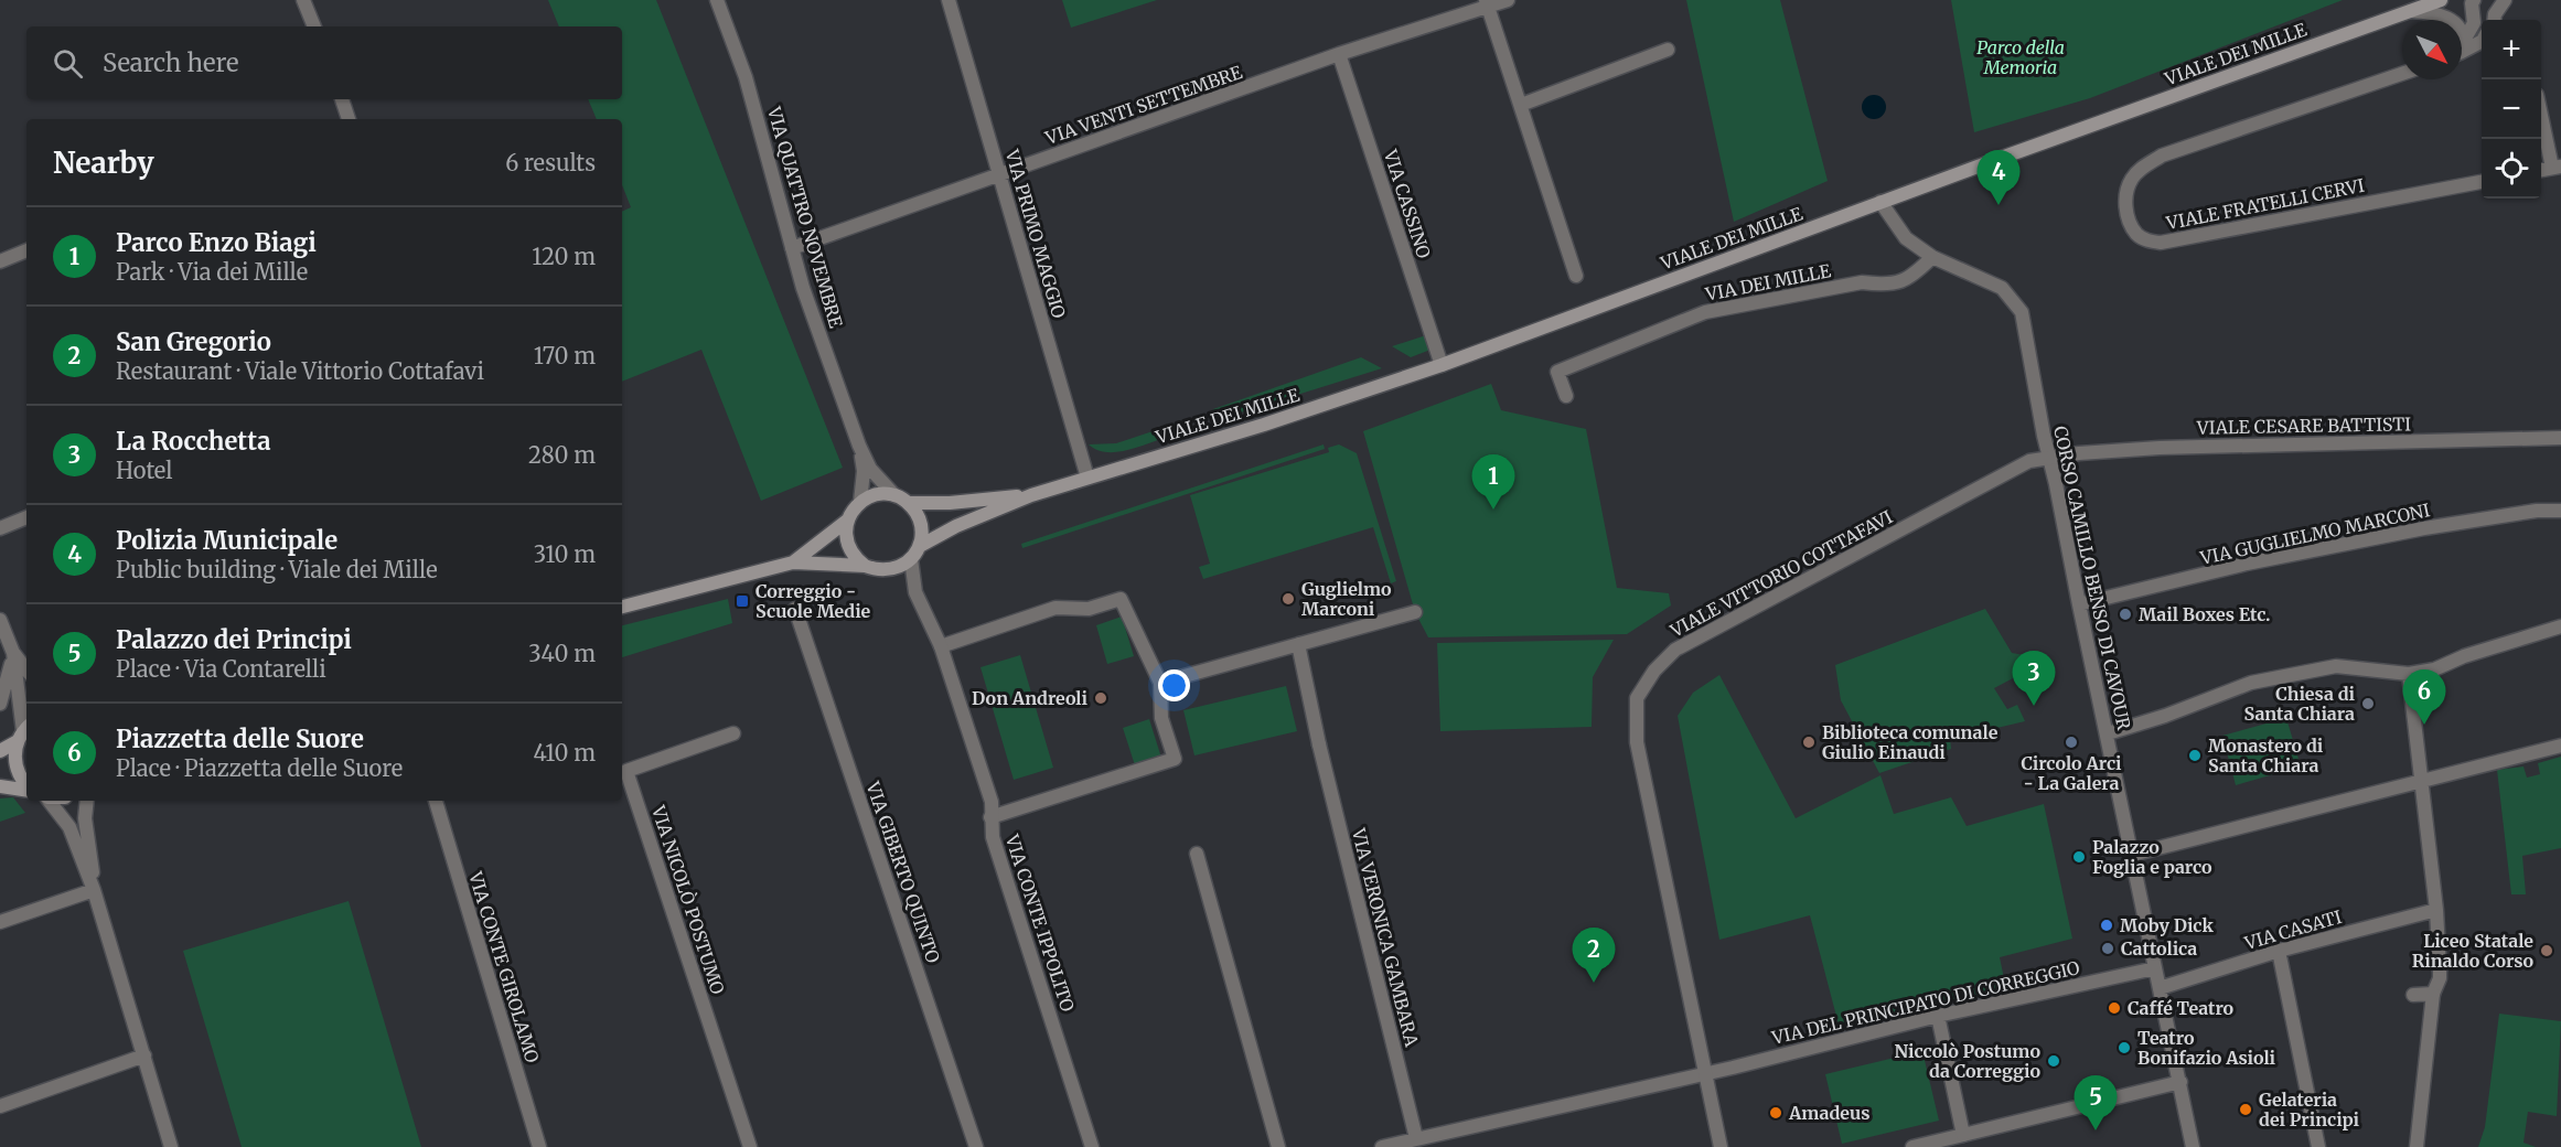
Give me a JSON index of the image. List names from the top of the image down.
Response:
{
  "streets": {
    "main road": ["VIALE DEI MILLE"],
    "street": [
      "VIA VENTI SETTEMBRE",
      "VIA CASSINO",
      "VIALE FRATELLI CERVI",
      "VIA QUATTRO NOVEMBRE",
      "VIA PRIMO MAGGIO",
      "VIA DEI MILLE",
      "VIALE CESARE BATTISTI",
      "VIA GUGLIELMO MARCONI",
      "VIALE VITTORIO COTTAFAVI",
      "CORSO CAMILLO BENSO DI CAVOUR",
      "VIA GIBERTO QUINTO",
      "VIA NICOLÒ POSTUMO",
      "VIA CONTE IPPOLITO",
      "VIA CASATI",
      "VIA VERONICA GAMBARA",
      "VIA CONTE GIROLAMO",
      "VIA DEL PRINCIPATO DI CORREGGIO"
    ]
  },
  "crossings": [
    ["VIALE DEI MILLE", "VIA CASSINO"],
    ["VIALE DEI MILLE", "VIA QUATTRO NOVEMBRE"],
    ["VIALE DEI MILLE", "VIA PRIMO MAGGIO"],
    ["VIALE DEI MILLE", "CORSO CAMILLO BENSO DI CAVOUR"],
    ["VIALE DEI MILLE", "VIA CONTE IPPOLITO"],
    ["VIA VENTI SETTEMBRE", "VIA CASSINO"],
    ["VIA VENTI SETTEMBRE", "VIA QUATTRO NOVEMBRE"],
    ["VIA VENTI SETTEMBRE", "VIA PRIMO MAGGIO"],
    ["VIA QUATTRO NOVEMBRE", "VIA CONTE IPPOLITO"],
    ["VIA DEI MILLE", "CORSO CAMILLO BENSO DI CAVOUR"],
    ["VIALE CESARE BATTISTI", "VIALE VITTORIO COTTAFAVI"],
    ["VIALE CESARE BATTISTI", "CORSO CAMILLO BENSO DI CAVOUR"],
    ["VIA GUGLIELMO MARCONI", "CORSO CAMILLO BENSO DI CAVOUR"],
    ["VIALE VITTORIO COTTAFAVI", "CORSO CAMILLO BENSO DI CAVOUR"],
    ["VIALE VITTORIO COTTAFAVI", "VIA DEL PRINCIPATO DI CORREGGIO"],
    ["CORSO CAMILLO BENSO DI CAVOUR", "VIA CASATI"],
    ["CORSO CAMILLO BENSO DI CAVOUR", "VIA DEL PRINCIPATO DI CORREGGIO"]
  ],
  "parks": ["Parco della Memoria"],
  "places": {
    "other": [
      "Guglielmo Marconi",
      "Mail Boxes Etc.",
      "Don Andreoli",
      "Chiesa di Santa Chiara",
      "Biblioteca comunale Giulio Einaudi",
      "Circolo Arci - La Galera",
      "Monastero di Santa Chiara",
      "Palazzo Foglia e parco",
      "Moby Dick",
      "Cattolica",
      "Liceo Statale Rinaldo Corso",
      "Caffé Teatro",
      "Teatro Bonifazio Asioli",
      "Niccolò Postumo da Correggio",
      "Gelateria dei Principi",
      "Amadeus"
    ],
    "transit": ["Correggio - Scuole Medie"]
  },
  "north": "bottom right",
  "page": {
    "map_buttons": ["+", "−"],
    "search": "Search here",
    "heading": ["Nearby", "6 results"],
    "pins": [
      "4",
      "1",
      "3",
      "6",
      "2",
      "5"
    ],
    "list": [
      {
        "mark": "1",
        "name": "Parco Enzo Biagi",
        "note": "Park · Via dei Mille",
        "value": "120 m"
      },
      {
        "mark": "2",
        "name": "San Gregorio",
        "note": "Restaurant · Viale Vittorio Cottafavi",
        "value": "170 m"
      },
      {
        "mark": "3",
        "name": "La Rocchetta",
        "note": "Hotel",
        "value": "280 m"
      },
      {
        "mark": "4",
        "name": "Polizia Municipale",
        "note": "Public building · Viale dei Mille",
        "value": "310 m"
      },
      {
        "mark": "5",
        "name": "Palazzo dei Principi",
        "note": "Place · Via Contarelli",
        "value": "340 m"
      },
      {
        "mark": "6",
        "name": "Piazzetta delle Suore",
        "note": "Place · Piazzetta delle Suore",
        "value": "410 m"
      }
    ]
  }
}
